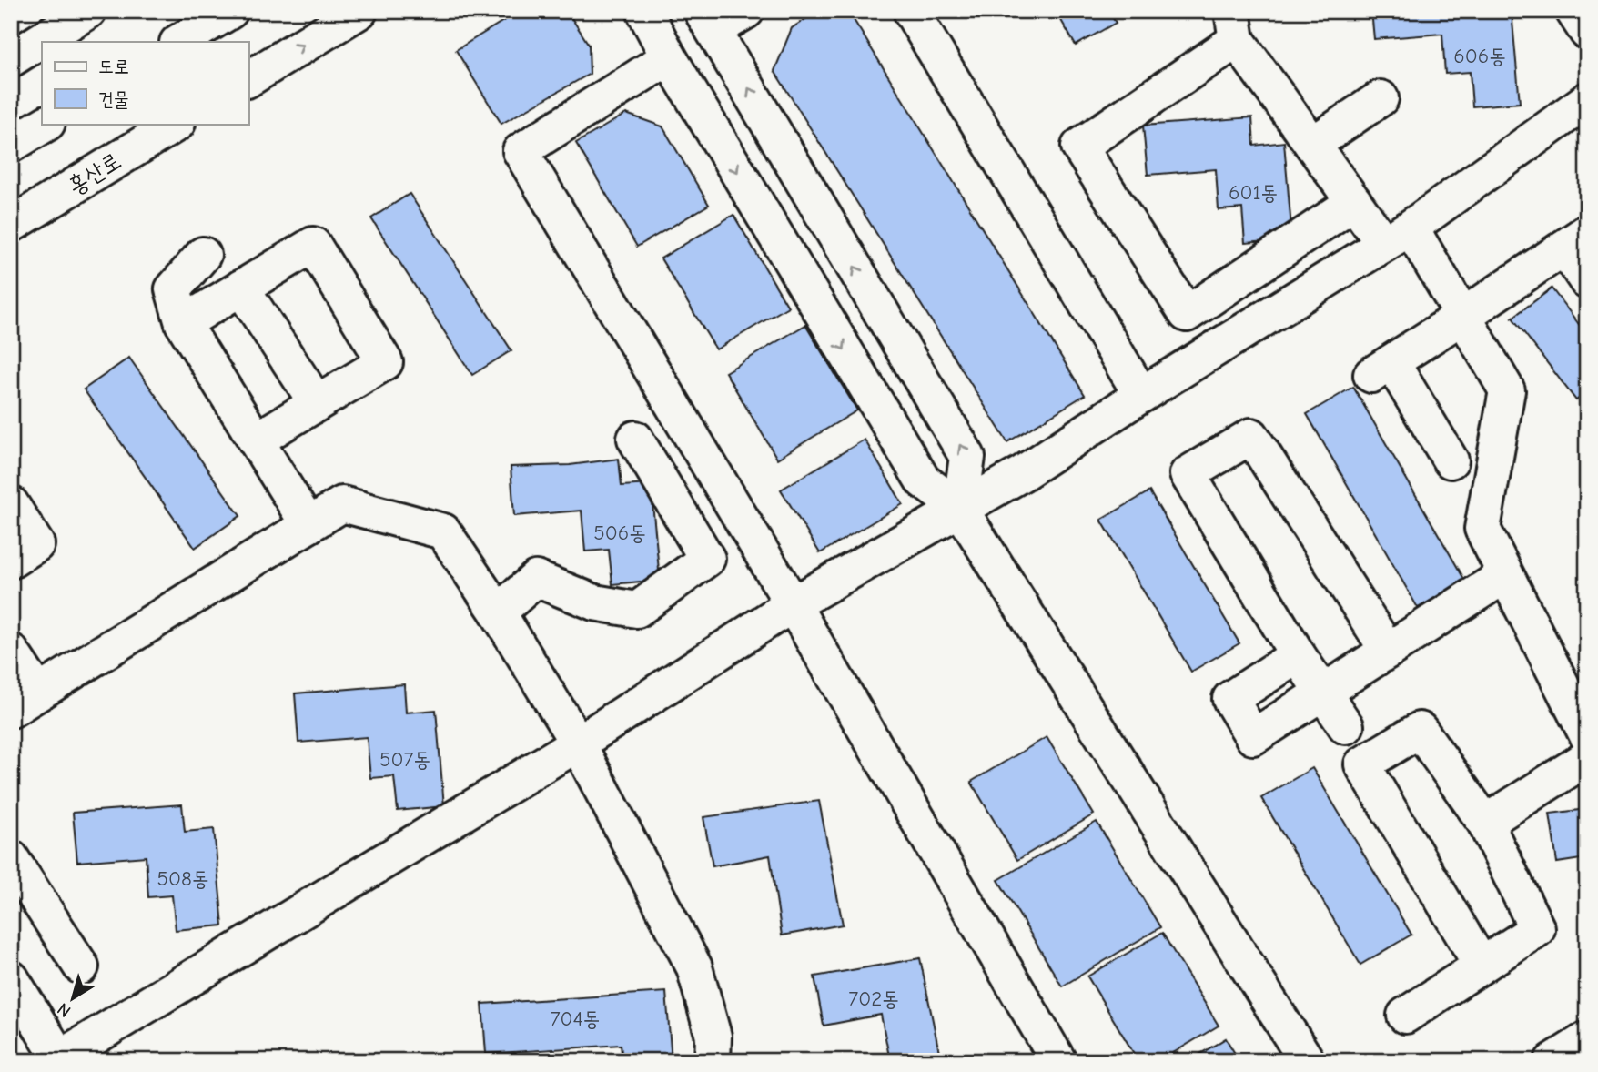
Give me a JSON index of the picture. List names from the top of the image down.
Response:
{
  "streets": {
    "street": ["홍산로"]
  },
  "house_numbers": [
    "606동",
    "601동",
    "506동",
    "507동",
    "508동",
    "702동",
    "704동"
  ],
  "legend": ["도로", "건물"],
  "north": "bottom left"
}
